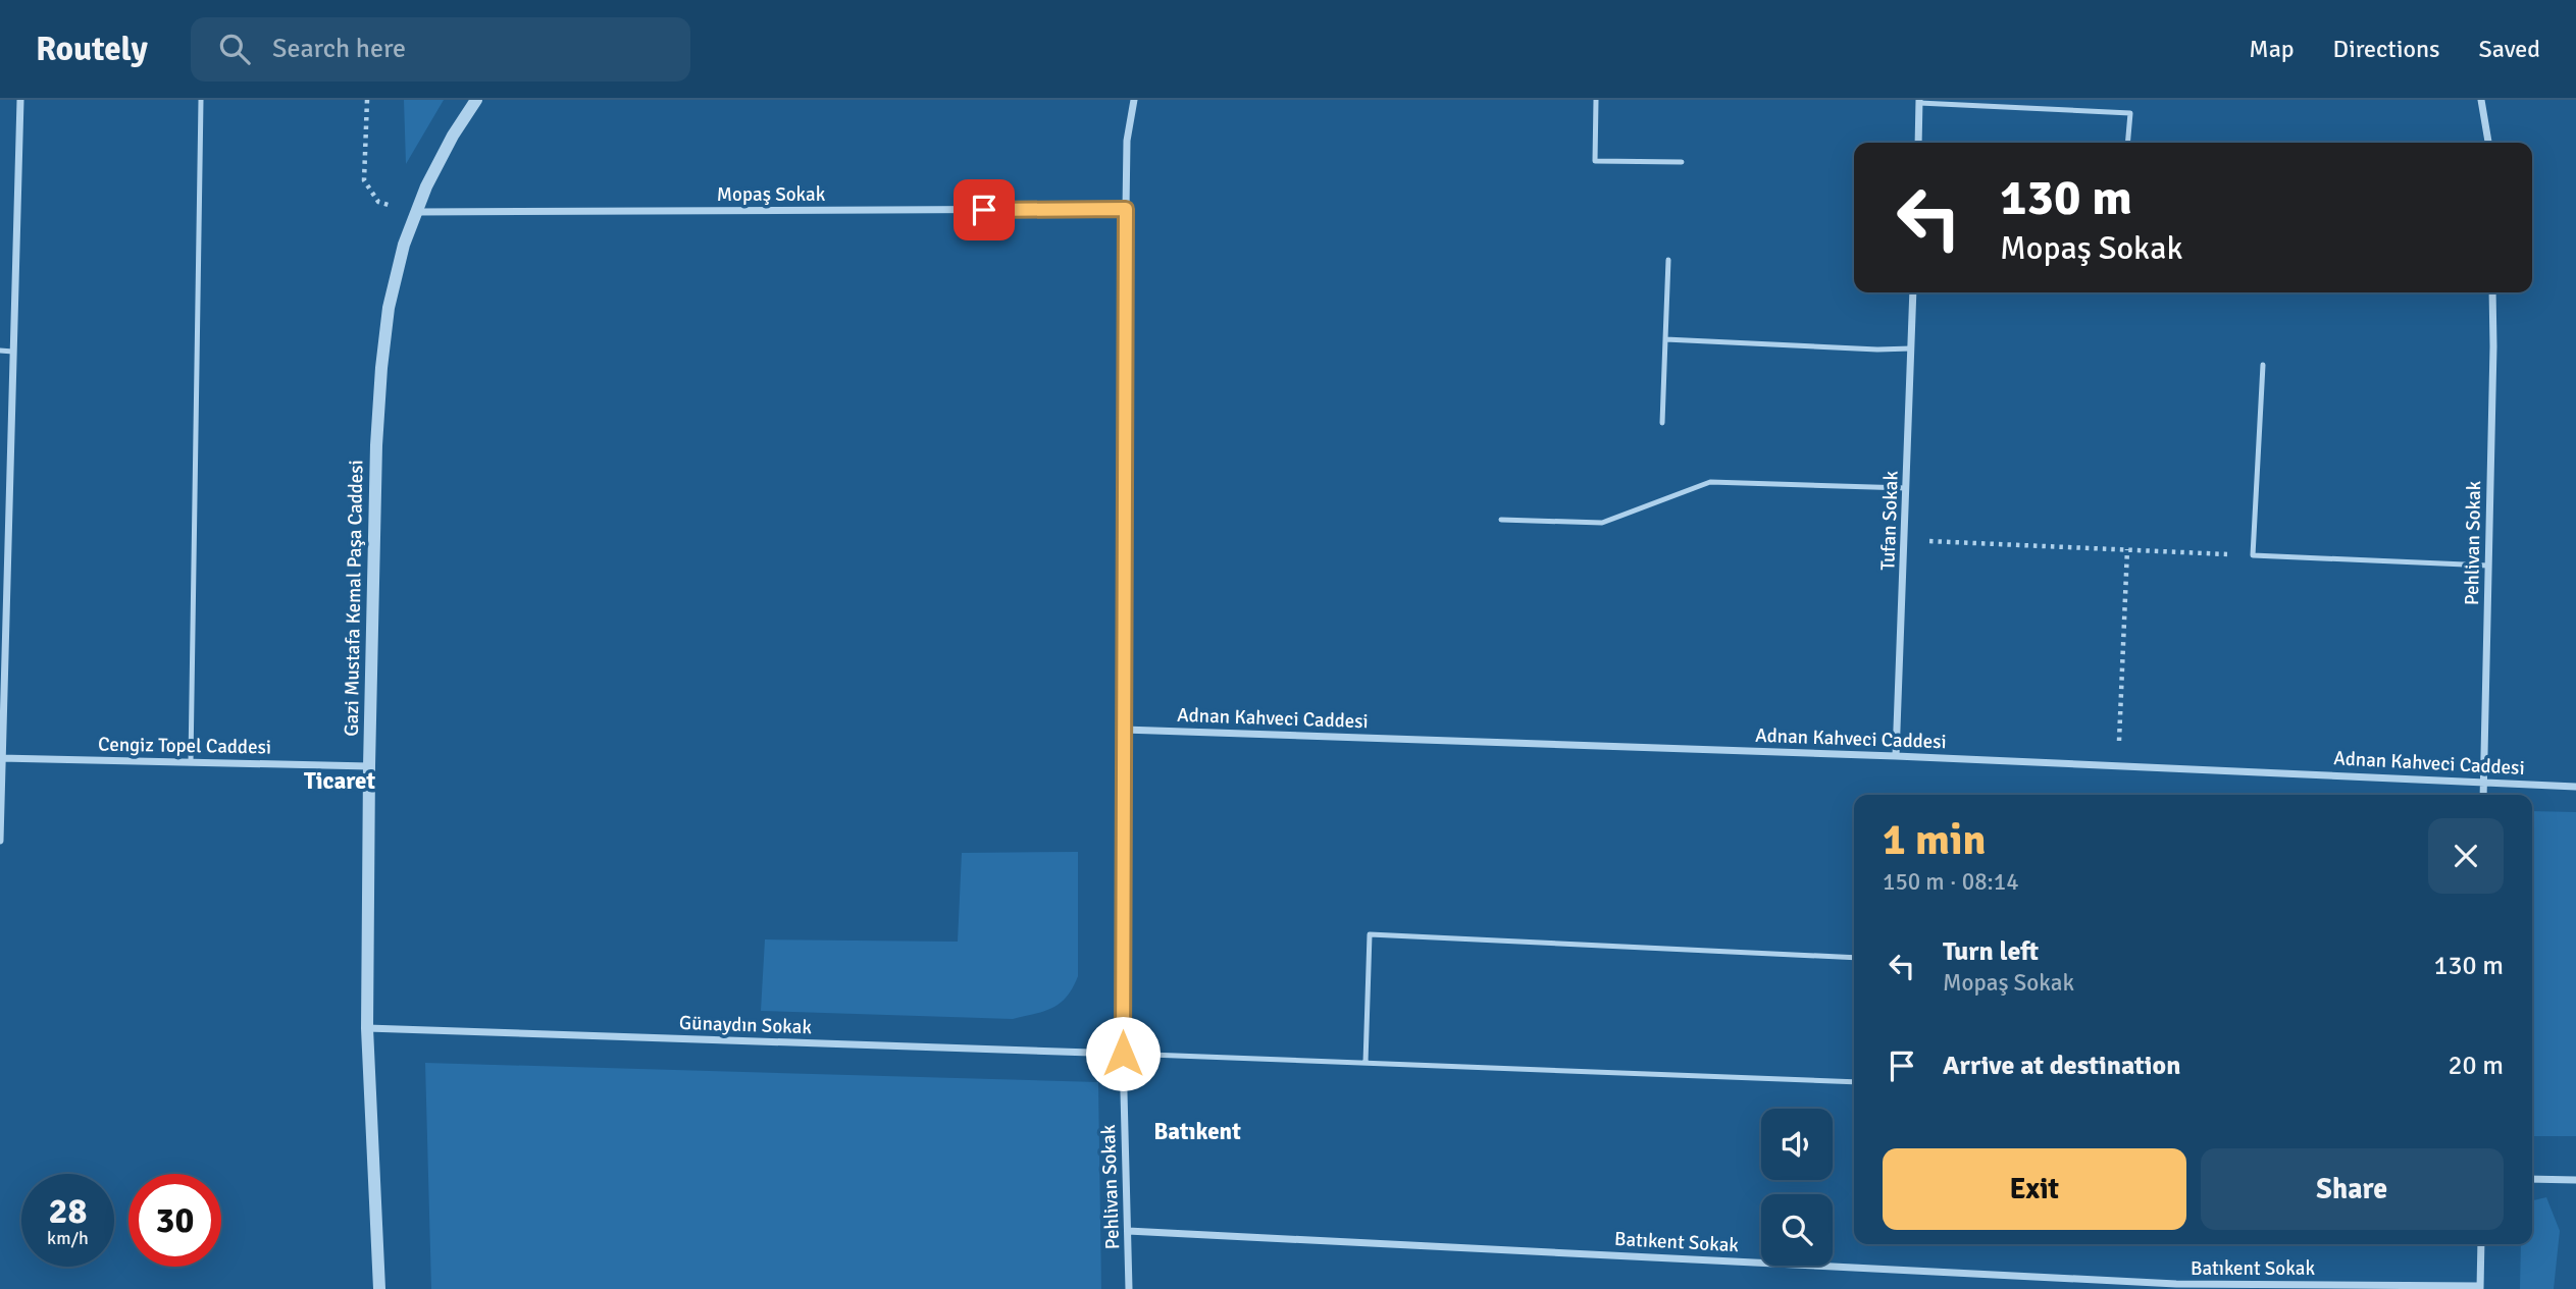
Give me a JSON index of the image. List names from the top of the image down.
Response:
{
  "streets": {
    "street": [
      "Mopaş Sokak",
      "Tufan Sokak",
      "Pehlivan Sokak",
      "Gazi Mustafa Kemal Paşa Caddesi",
      "Adnan Kahveci Caddesi",
      "Cengiz Topel Caddesi",
      "Günaydın Sokak",
      "Batıkent Sokak"
    ]
  },
  "crossings": [
    ["Mopaş Sokak", "Pehlivan Sokak"],
    ["Mopaş Sokak", "Gazi Mustafa Kemal Paşa Caddesi"],
    ["Tufan Sokak", "Adnan Kahveci Caddesi"],
    ["Pehlivan Sokak", "Adnan Kahveci Caddesi"],
    ["Pehlivan Sokak", "Günaydın Sokak"],
    ["Pehlivan Sokak", "Batıkent Sokak"],
    ["Gazi Mustafa Kemal Paşa Caddesi", "Cengiz Topel Caddesi"],
    ["Gazi Mustafa Kemal Paşa Caddesi", "Günaydın Sokak"]
  ],
  "districts": ["Ticaret", "Batıkent"],
  "page": {
    "header": "Routely",
    "search": "Search here",
    "nav": ["Map", "Directions", "Saved"],
    "turn": ["130 m", "Mopaş Sokak"],
    "heading": ["1 min", "150 m · 08:14"],
    "list": [
      {
        "name": "Turn left",
        "note": "Mopaş Sokak",
        "value": "130 m"
      },
      {
        "name": "Arrive at destination",
        "value": "20 m"
      }
    ],
    "buttons": ["Exit", "Share"],
    "speed": "28 km/h",
    "limit": "30"
  }
}
